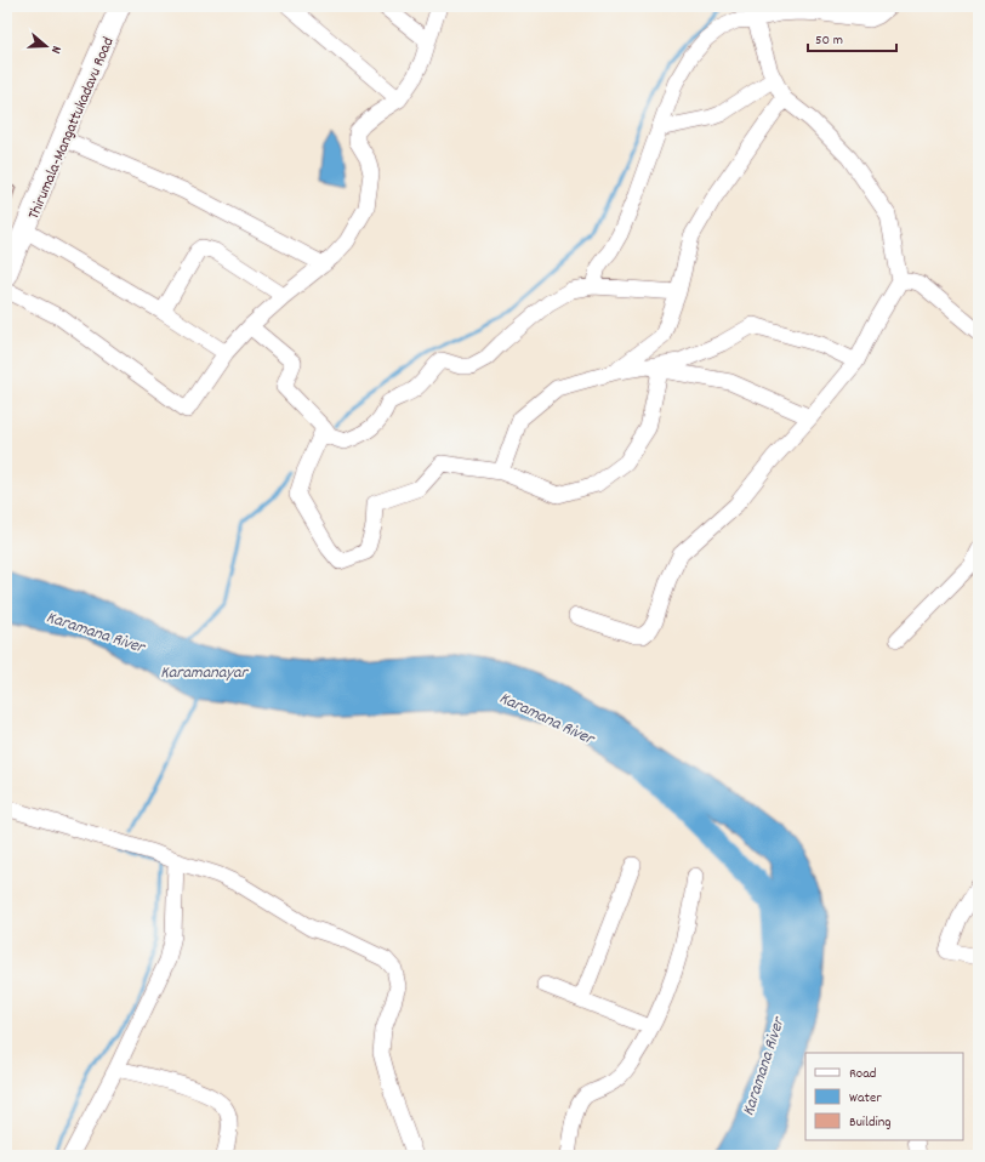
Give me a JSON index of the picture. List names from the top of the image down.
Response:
{
  "streets": {
    "main road": ["Thirumala-Mangattukadavu Road"]
  },
  "water": ["Karamana River", "Karamanayar"],
  "legend": ["Road", "Water", "Building"],
  "scale_bar": "50 m",
  "north": "right"
}
